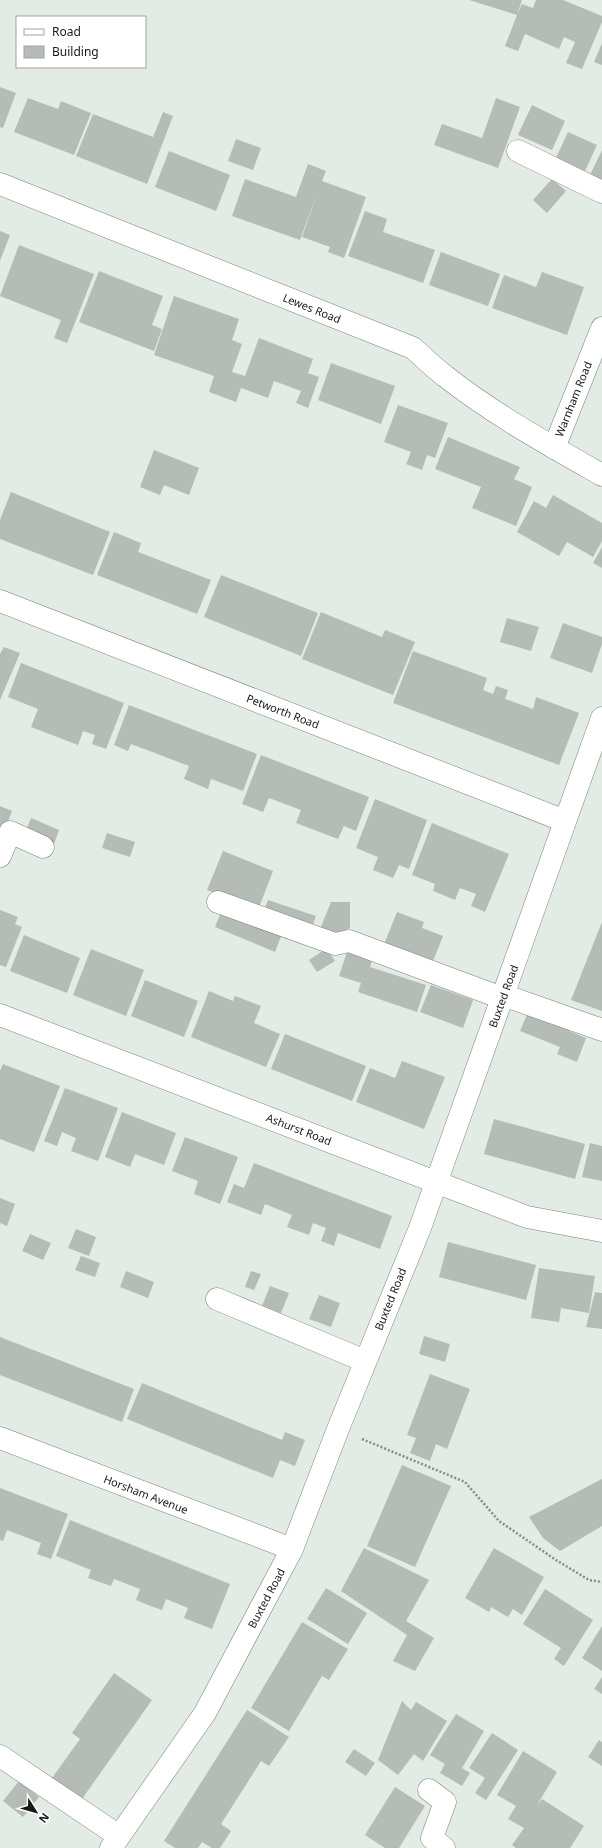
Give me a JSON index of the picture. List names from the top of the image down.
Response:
{
  "streets": {
    "street": [
      "Lewes Road",
      "Warnham Road",
      "Petworth Road",
      "Buxted Road",
      "Ashurst Road",
      "Horsham Avenue"
    ]
  },
  "crossings": [
    ["Lewes Road", "Warnham Road"],
    ["Petworth Road", "Buxted Road"],
    ["Buxted Road", "Ashurst Road"],
    ["Buxted Road", "Horsham Avenue"]
  ],
  "legend": ["Road", "Building"],
  "north": "bottom right"
}
